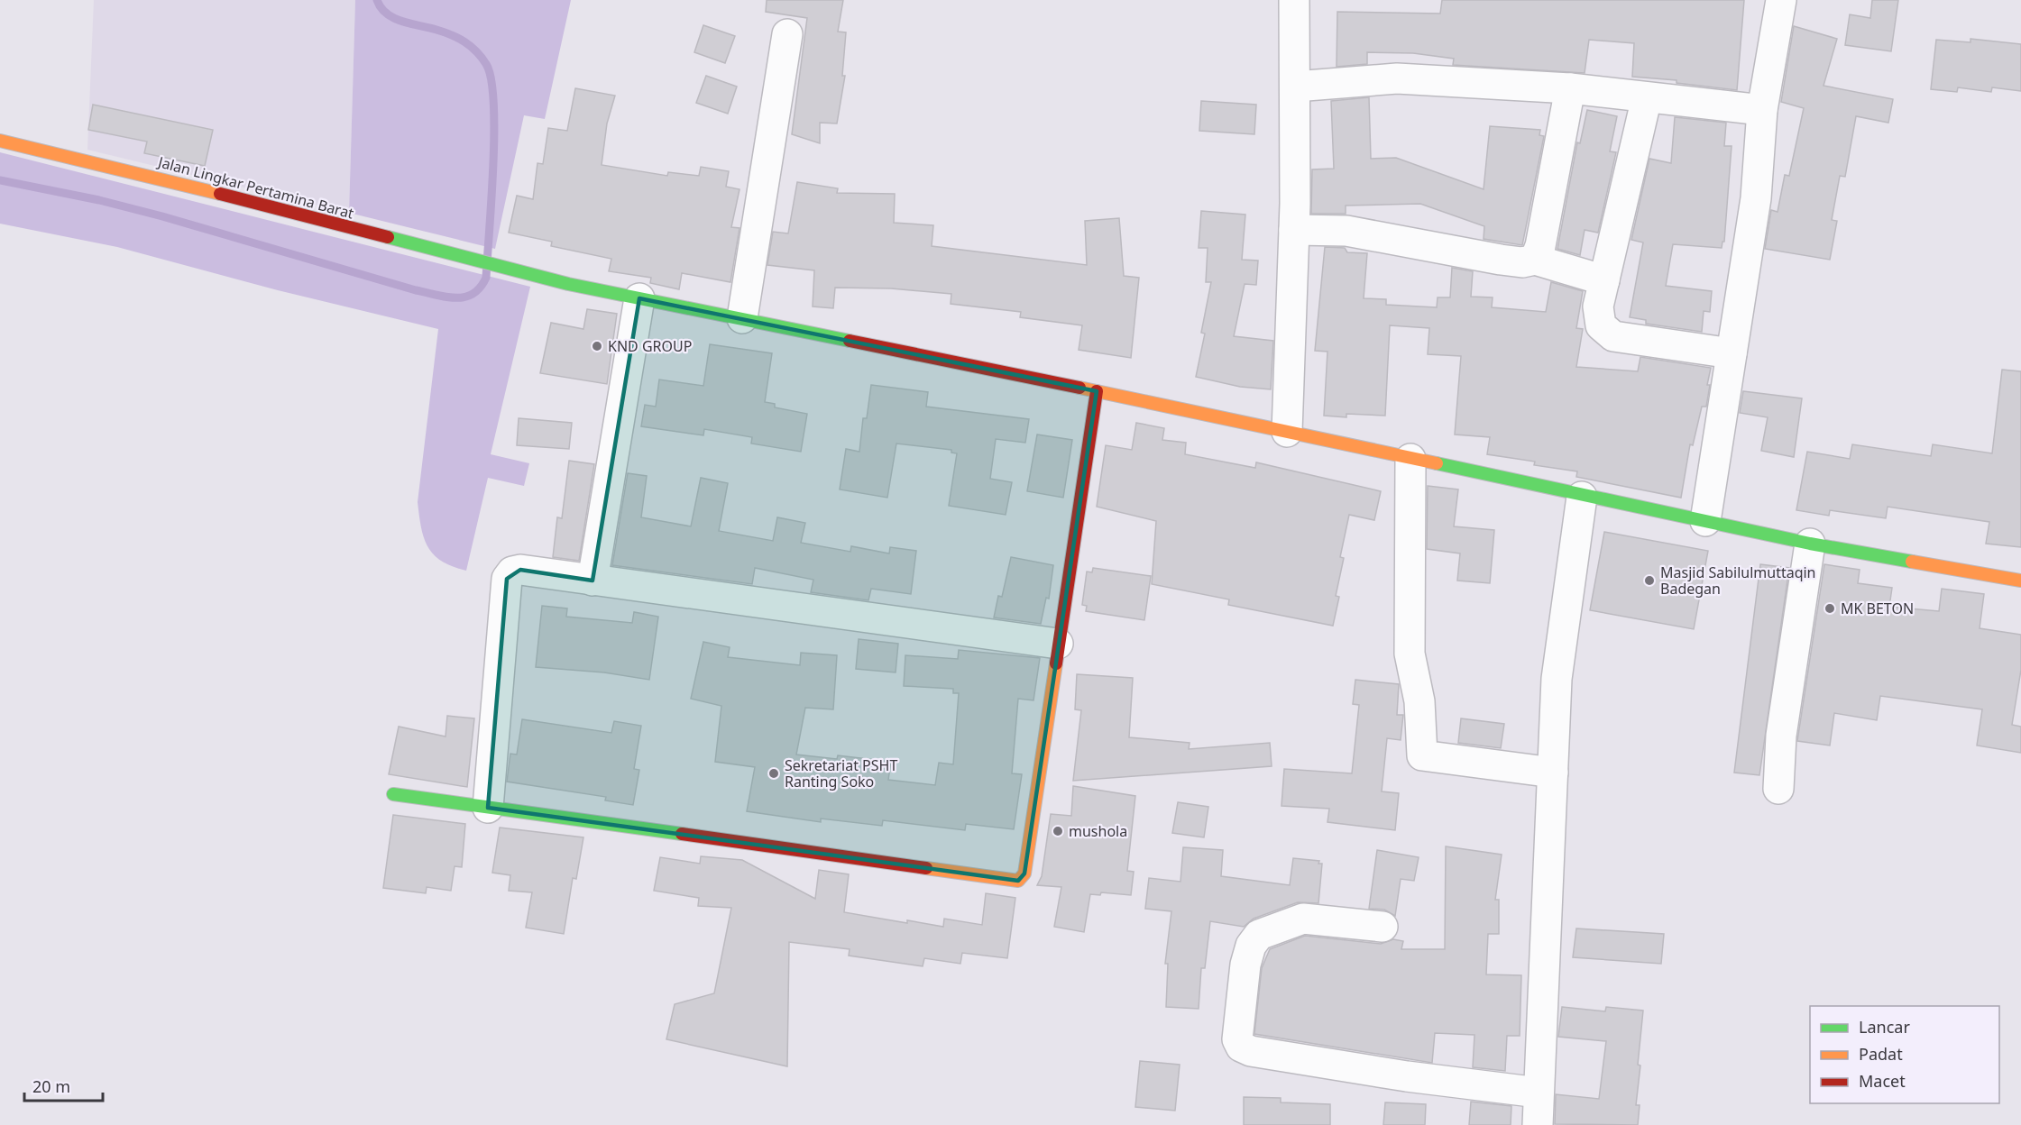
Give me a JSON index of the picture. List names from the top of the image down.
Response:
{
  "streets": {
    "street": ["Jalan Lingkar Pertamina Barat"]
  },
  "places": [
    "KND GROUP",
    "Masjid Sabilulmuttaqin Badegan",
    "MK BETON",
    "Sekretariat PSHT Ranting Soko",
    "mushola"
  ],
  "legend": ["Lancar", "Padat", "Macet"],
  "scale_bar": "20 m"
}
